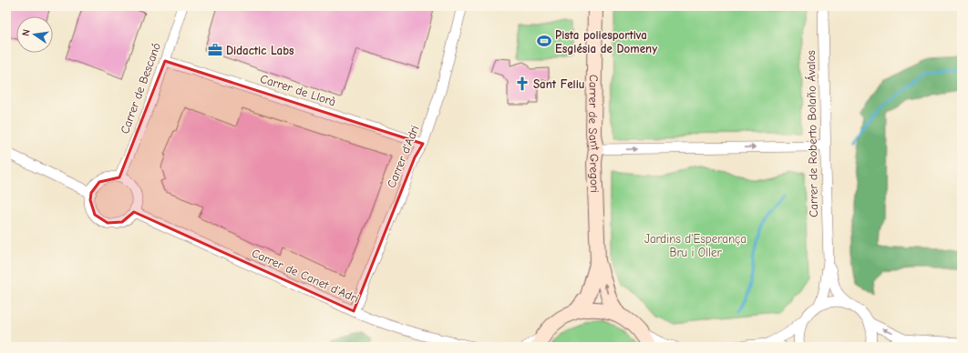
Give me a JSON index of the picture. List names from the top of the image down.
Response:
{
  "streets": {
    "main road": ["Carrer de Sant Gregori"],
    "street": [
      "Carrer de Bescanó",
      "Carrer de Llorà",
      "Carrer de Roberto Bolaño Ávalos",
      "Carrer d'Adri",
      "Carrer de Canet d'Adri"
    ]
  },
  "crossings": [
    ["Carrer de Bescanó", "Carrer de Llorà"],
    ["Carrer de Bescanó", "Carrer de Canet d'Adri"],
    ["Carrer de Llorà", "Carrer d'Adri"],
    ["Carrer d'Adri", "Carrer de Canet d'Adri"]
  ],
  "parks": ["Jardins d'Esperança Bru i Oller"],
  "places": {
    "sports": ["Pista poliesportiva Església de Domeny"],
    "office": ["Didactic Labs"],
    "church": ["Sant Feliu"]
  },
  "north": "left"
}
